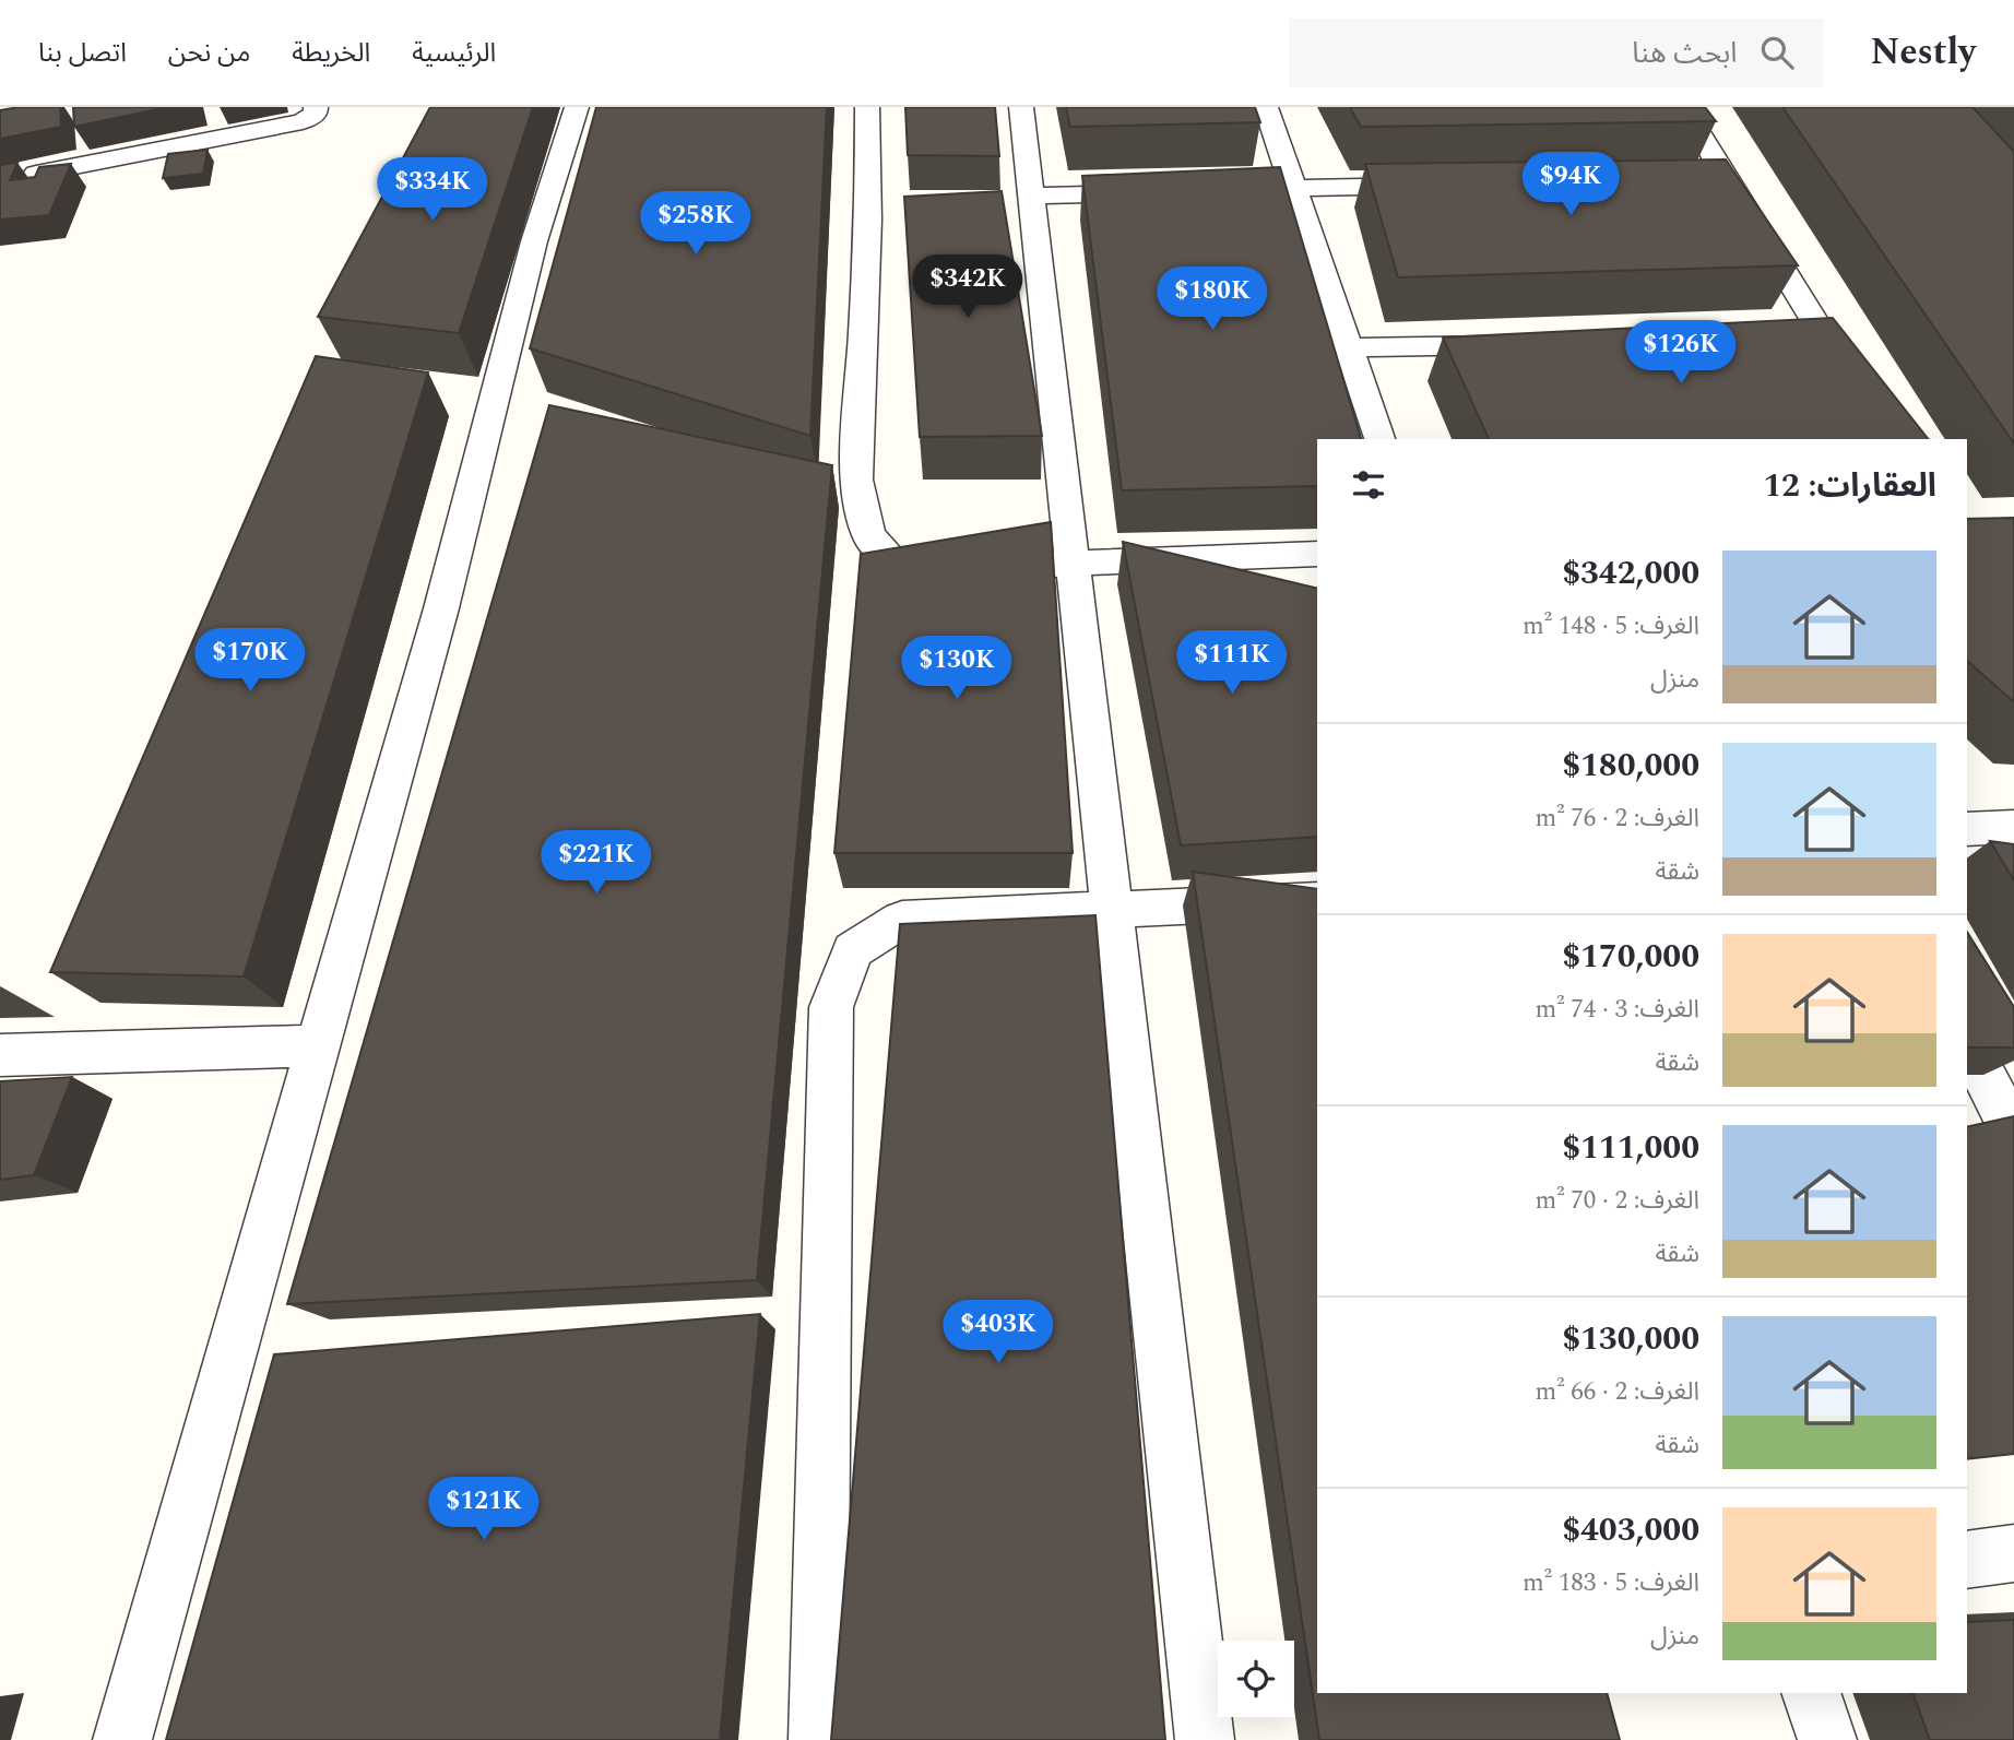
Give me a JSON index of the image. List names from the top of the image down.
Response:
{
  "page": {
    "header": "Nestly",
    "search": "ابحث هنا",
    "nav": [
      "الرئيسية",
      "الخريطة",
      "من نحن",
      "اتصل بنا"
    ],
    "price": [
      "$94K",
      "$334K",
      "$258K",
      "$342K",
      "$180K",
      "$126K",
      "$170K",
      "$111K",
      "$130K",
      "$221K",
      "$403K",
      "$121K"
    ],
    "heading": "العقارات: 12",
    "list": [
      {
        "name": "$342,000",
        "note": "الغرف: 5 · 148 m² · منزل"
      },
      {
        "name": "$180,000",
        "note": "الغرف: 2 · 76 m² · شقة"
      },
      {
        "name": "$170,000",
        "note": "الغرف: 3 · 74 m² · شقة"
      },
      {
        "name": "$111,000",
        "note": "الغرف: 2 · 70 m² · شقة"
      },
      {
        "name": "$130,000",
        "note": "الغرف: 2 · 66 m² · شقة"
      },
      {
        "name": "$403,000",
        "note": "الغرف: 5 · 183 m² · منزل"
      }
    ]
  }
}
